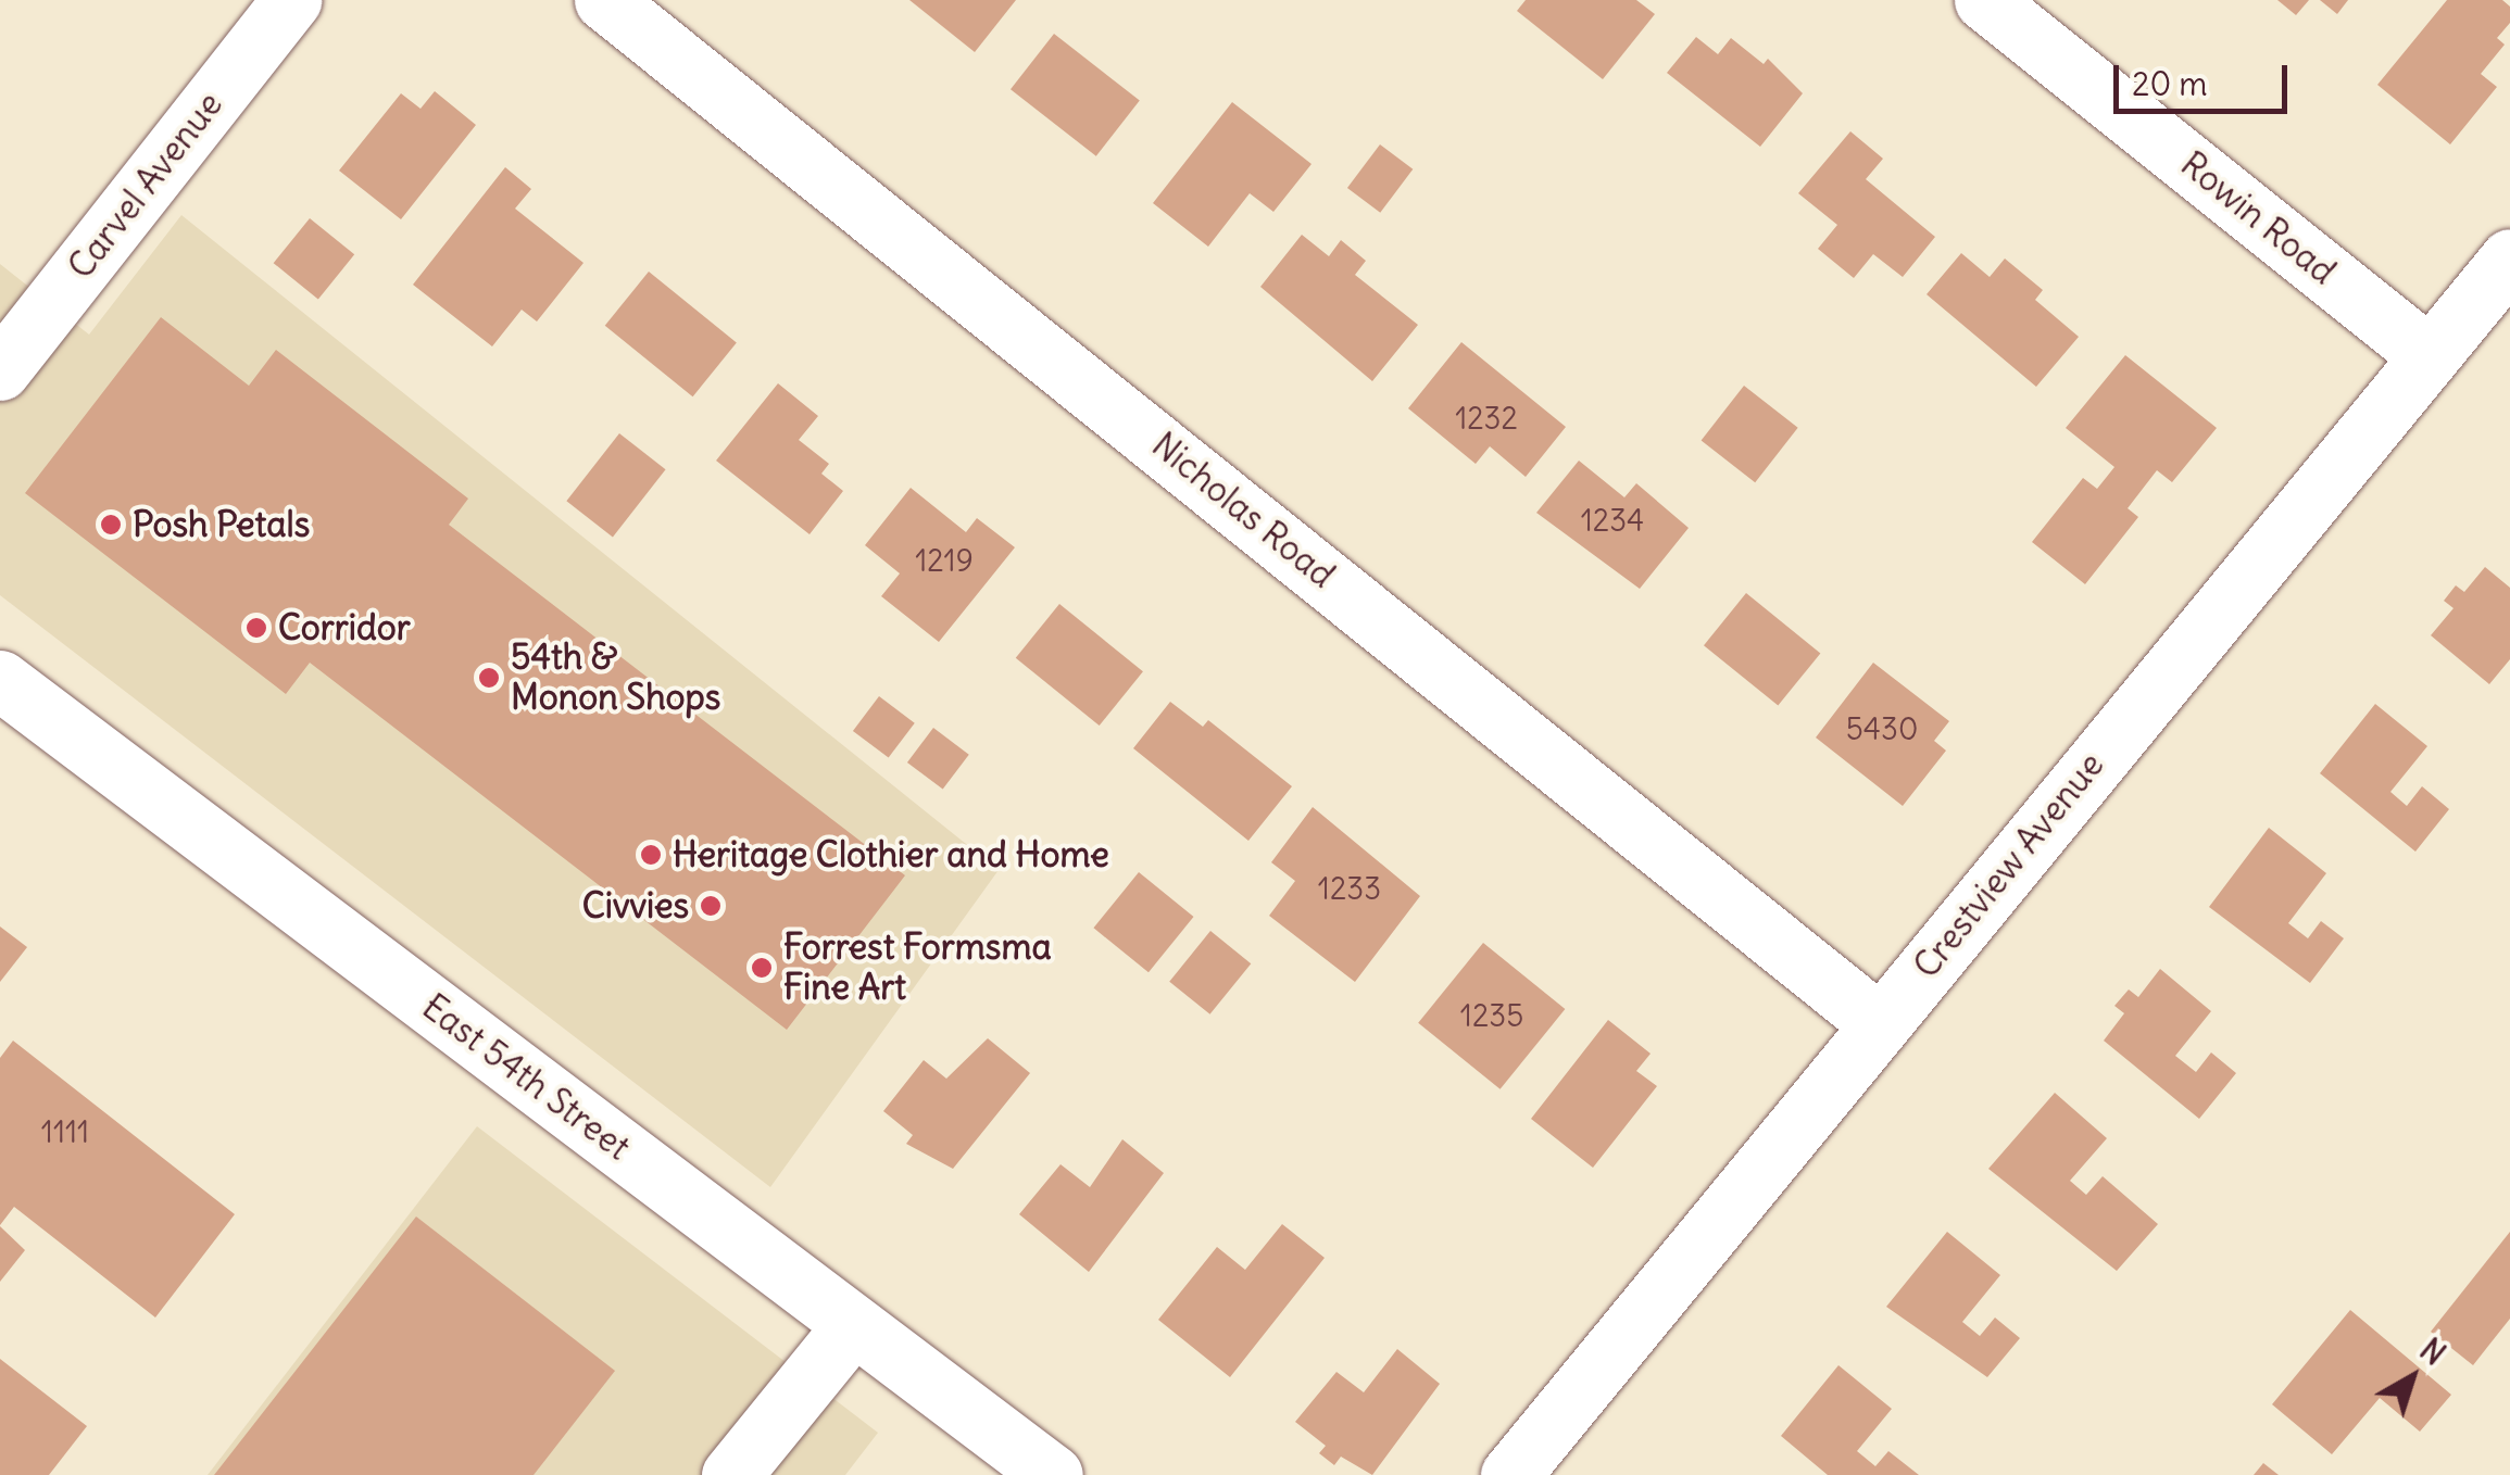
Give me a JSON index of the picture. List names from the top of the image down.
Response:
{
  "streets": {
    "street": [
      "Carvel Avenue",
      "Rowin Road",
      "Nicholas Road",
      "Crestview Avenue",
      "East 54th Street"
    ]
  },
  "crossings": [
    ["Rowin Road", "Crestview Avenue"],
    ["Nicholas Road", "Crestview Avenue"]
  ],
  "places": [
    "Posh Petals",
    "Corridor",
    "54th & Monon Shops",
    "Heritage Clothier and Home",
    "Civvies",
    "Forrest Formsma Fine Art"
  ],
  "house_numbers": [
    "1232",
    "1234",
    "1219",
    "5430",
    "1233",
    "1235",
    "1111"
  ],
  "scale_bar": "20 m",
  "north": "top right"
}
